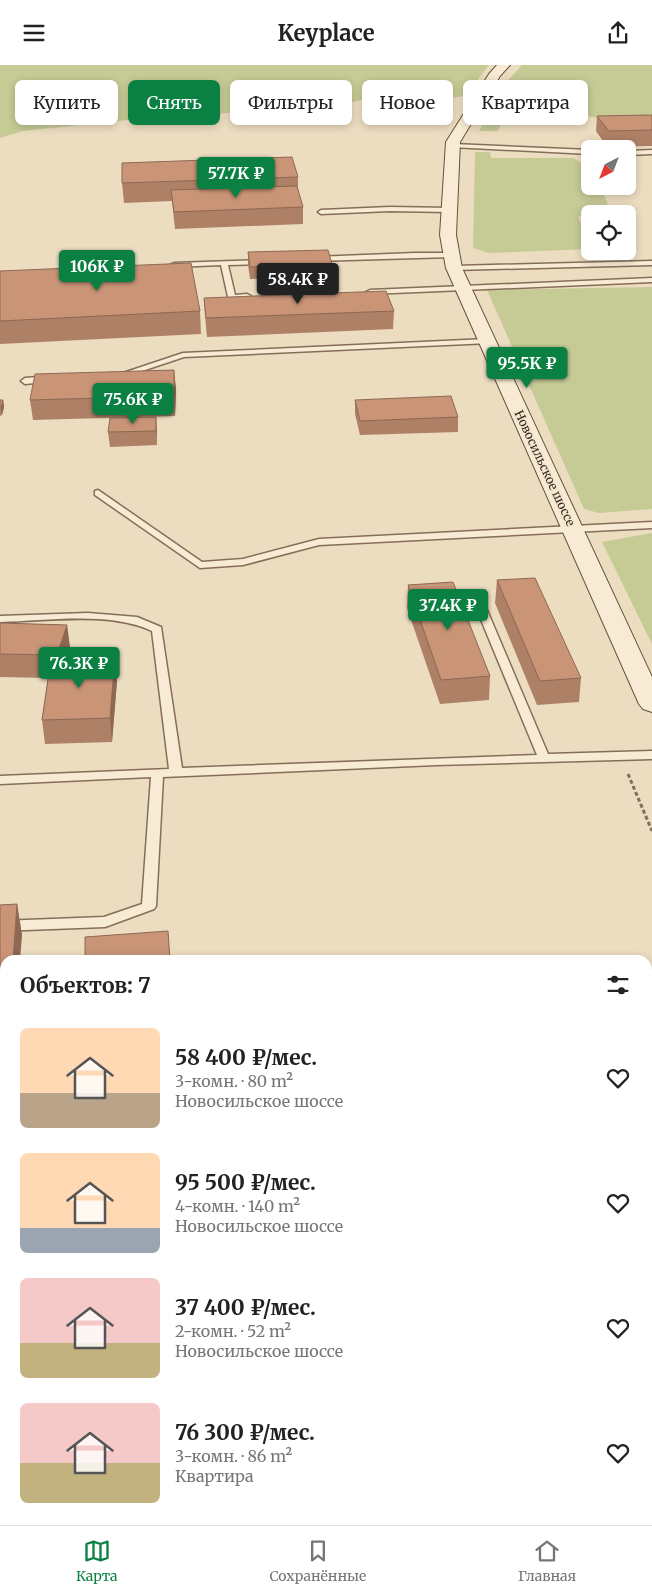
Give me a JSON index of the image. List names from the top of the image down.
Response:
{
  "streets": {
    "street": ["Новосильское шоссе"]
  },
  "north": "bottom left",
  "page": {
    "header": "Keyplace",
    "chip": [
      "Купить",
      "Снять",
      "Фильтры",
      "Новое",
      "Квартира"
    ],
    "price": [
      "57.7K ₽",
      "106K ₽",
      "58.4K ₽",
      "95.5K ₽",
      "75.6K ₽",
      "37.4K ₽",
      "76.3K ₽"
    ],
    "heading": "Объектов: 7",
    "list": [
      {
        "name": "58 400 ₽/мес.",
        "note": "3-комн. · 80 m² · Новосильское шоссе"
      },
      {
        "name": "95 500 ₽/мес.",
        "note": "4-комн. · 140 m² · Новосильское шоссе"
      },
      {
        "name": "37 400 ₽/мес.",
        "note": "2-комн. · 52 m² · Новосильское шоссе"
      },
      {
        "name": "76 300 ₽/мес.",
        "note": "3-комн. · 86 m² · Квартира"
      }
    ],
    "tabs": ["Карта", "Сохранённые", "Главная"]
  }
}
